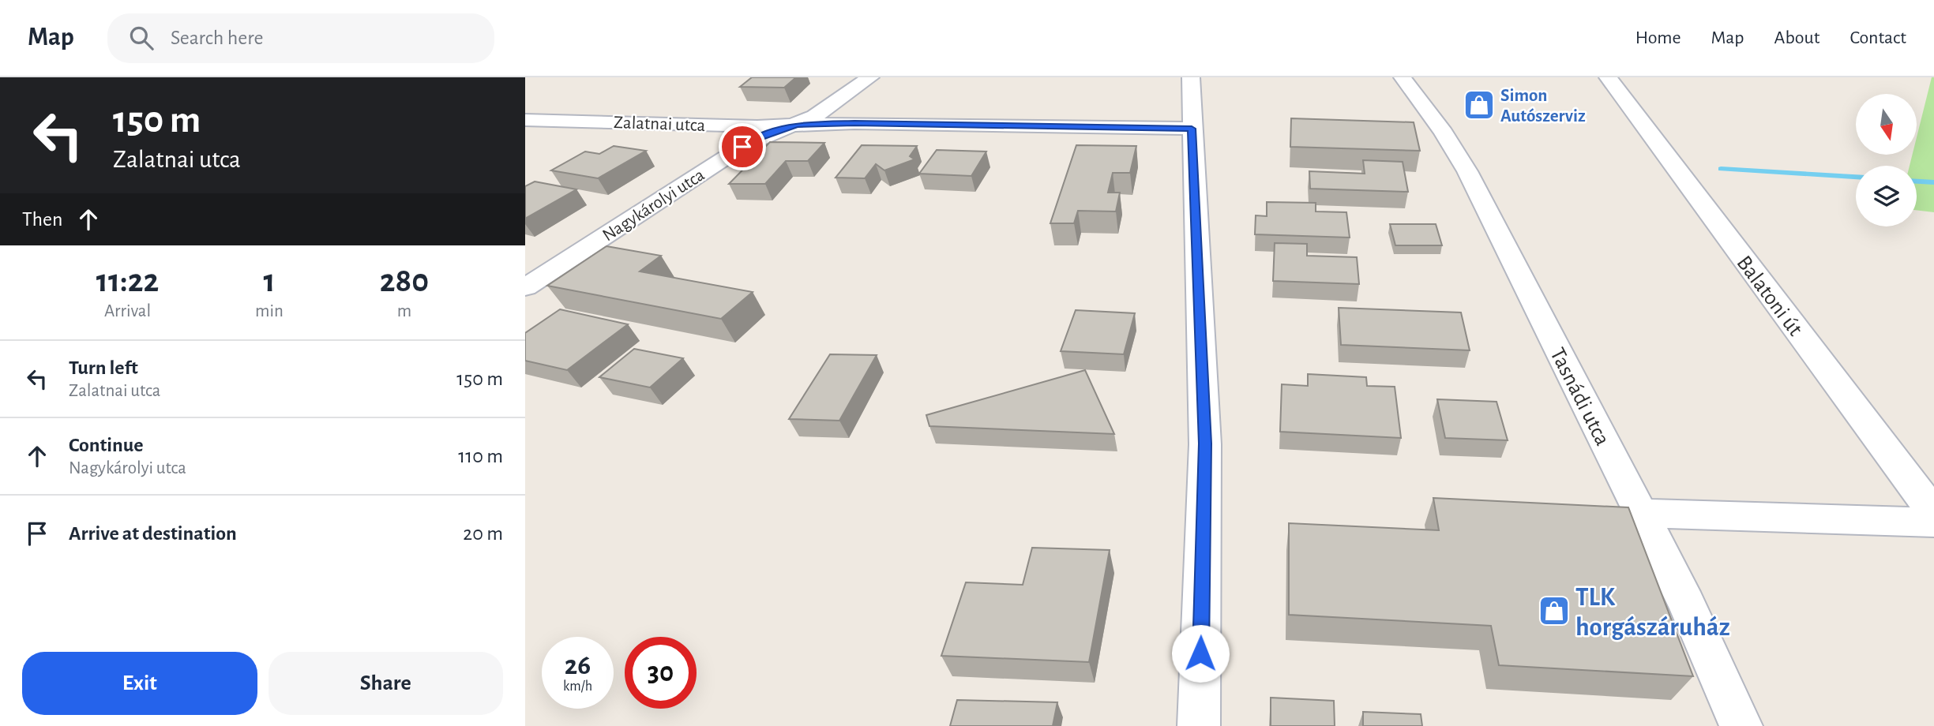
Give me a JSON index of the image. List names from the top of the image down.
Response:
{
  "streets": {
    "street": [
      "Zalatnai utca",
      "Nagykárolyi utca",
      "Balatoni út",
      "Tasnádi utca"
    ]
  },
  "crossings": [
    ["Zalatnai utca", "Nagykárolyi utca"]
  ],
  "places": {
    "shop": ["Simon Autószerviz", "TLK horgászáruház"]
  },
  "north": "bottom",
  "page": {
    "header": "Map",
    "search": "Search here",
    "nav": [
      "Home",
      "Map",
      "About",
      "Contact"
    ],
    "turn": ["150 m", "Zalatnai utca"],
    "then": "Then",
    "eta": [
      "11:22",
      "Arrival",
      "1",
      "min",
      "280",
      "m"
    ],
    "list": [
      {
        "name": "Turn left",
        "note": "Zalatnai utca",
        "value": "150 m"
      },
      {
        "name": "Continue",
        "note": "Nagykárolyi utca",
        "value": "110 m"
      },
      {
        "name": "Arrive at destination",
        "value": "20 m"
      }
    ],
    "speed": "26 km/h",
    "limit": "30",
    "buttons": ["Exit", "Share"]
  }
}
